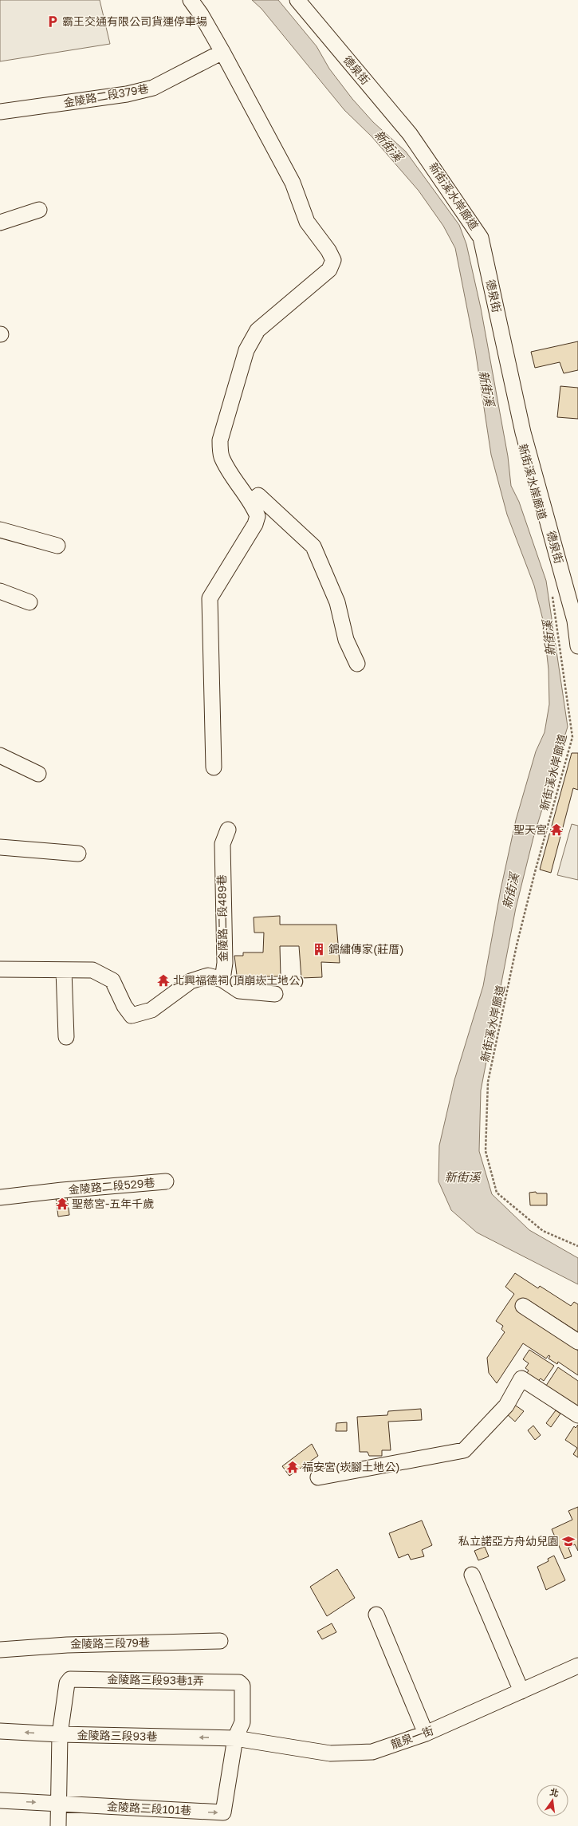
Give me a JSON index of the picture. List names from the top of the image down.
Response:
{
  "streets": {
    "street": [
      "德泉街",
      "金陵路二段379巷",
      "金陵路二段489巷",
      "金陵路二段529巷",
      "金陵路三段79巷",
      "金陵路三段93巷1弄",
      "金陵路三段93巷",
      "龍泉一街",
      "金陵路三段101巷"
    ],
    "path": ["新街溪水岸廊道"]
  },
  "crossings": [
    ["金陵路三段93巷1弄", "金陵路三段93巷"],
    ["金陵路三段93巷1弄", "龍泉一街"],
    ["金陵路三段93巷1弄", "金陵路三段101巷"],
    ["金陵路三段93巷", "龍泉一街"],
    ["金陵路三段93巷", "金陵路三段101巷"],
    ["龍泉一街", "金陵路三段101巷"]
  ],
  "one_way": ["金陵路三段93巷", "金陵路三段101巷"],
  "water": ["新街溪"],
  "places": {
    "parking": ["霸王交通有限公司貨運停車場"],
    "temple": [
      "聖天宮",
      "北興福德祠(頂崩崁土地公)",
      "聖慈宮-五年千歲",
      "福安宮(崁腳土地公)"
    ],
    "building": ["錦繡傳家(莊厝)"],
    "school or university": ["私立諾亞方舟幼兒園"]
  },
  "north": "top"
}
